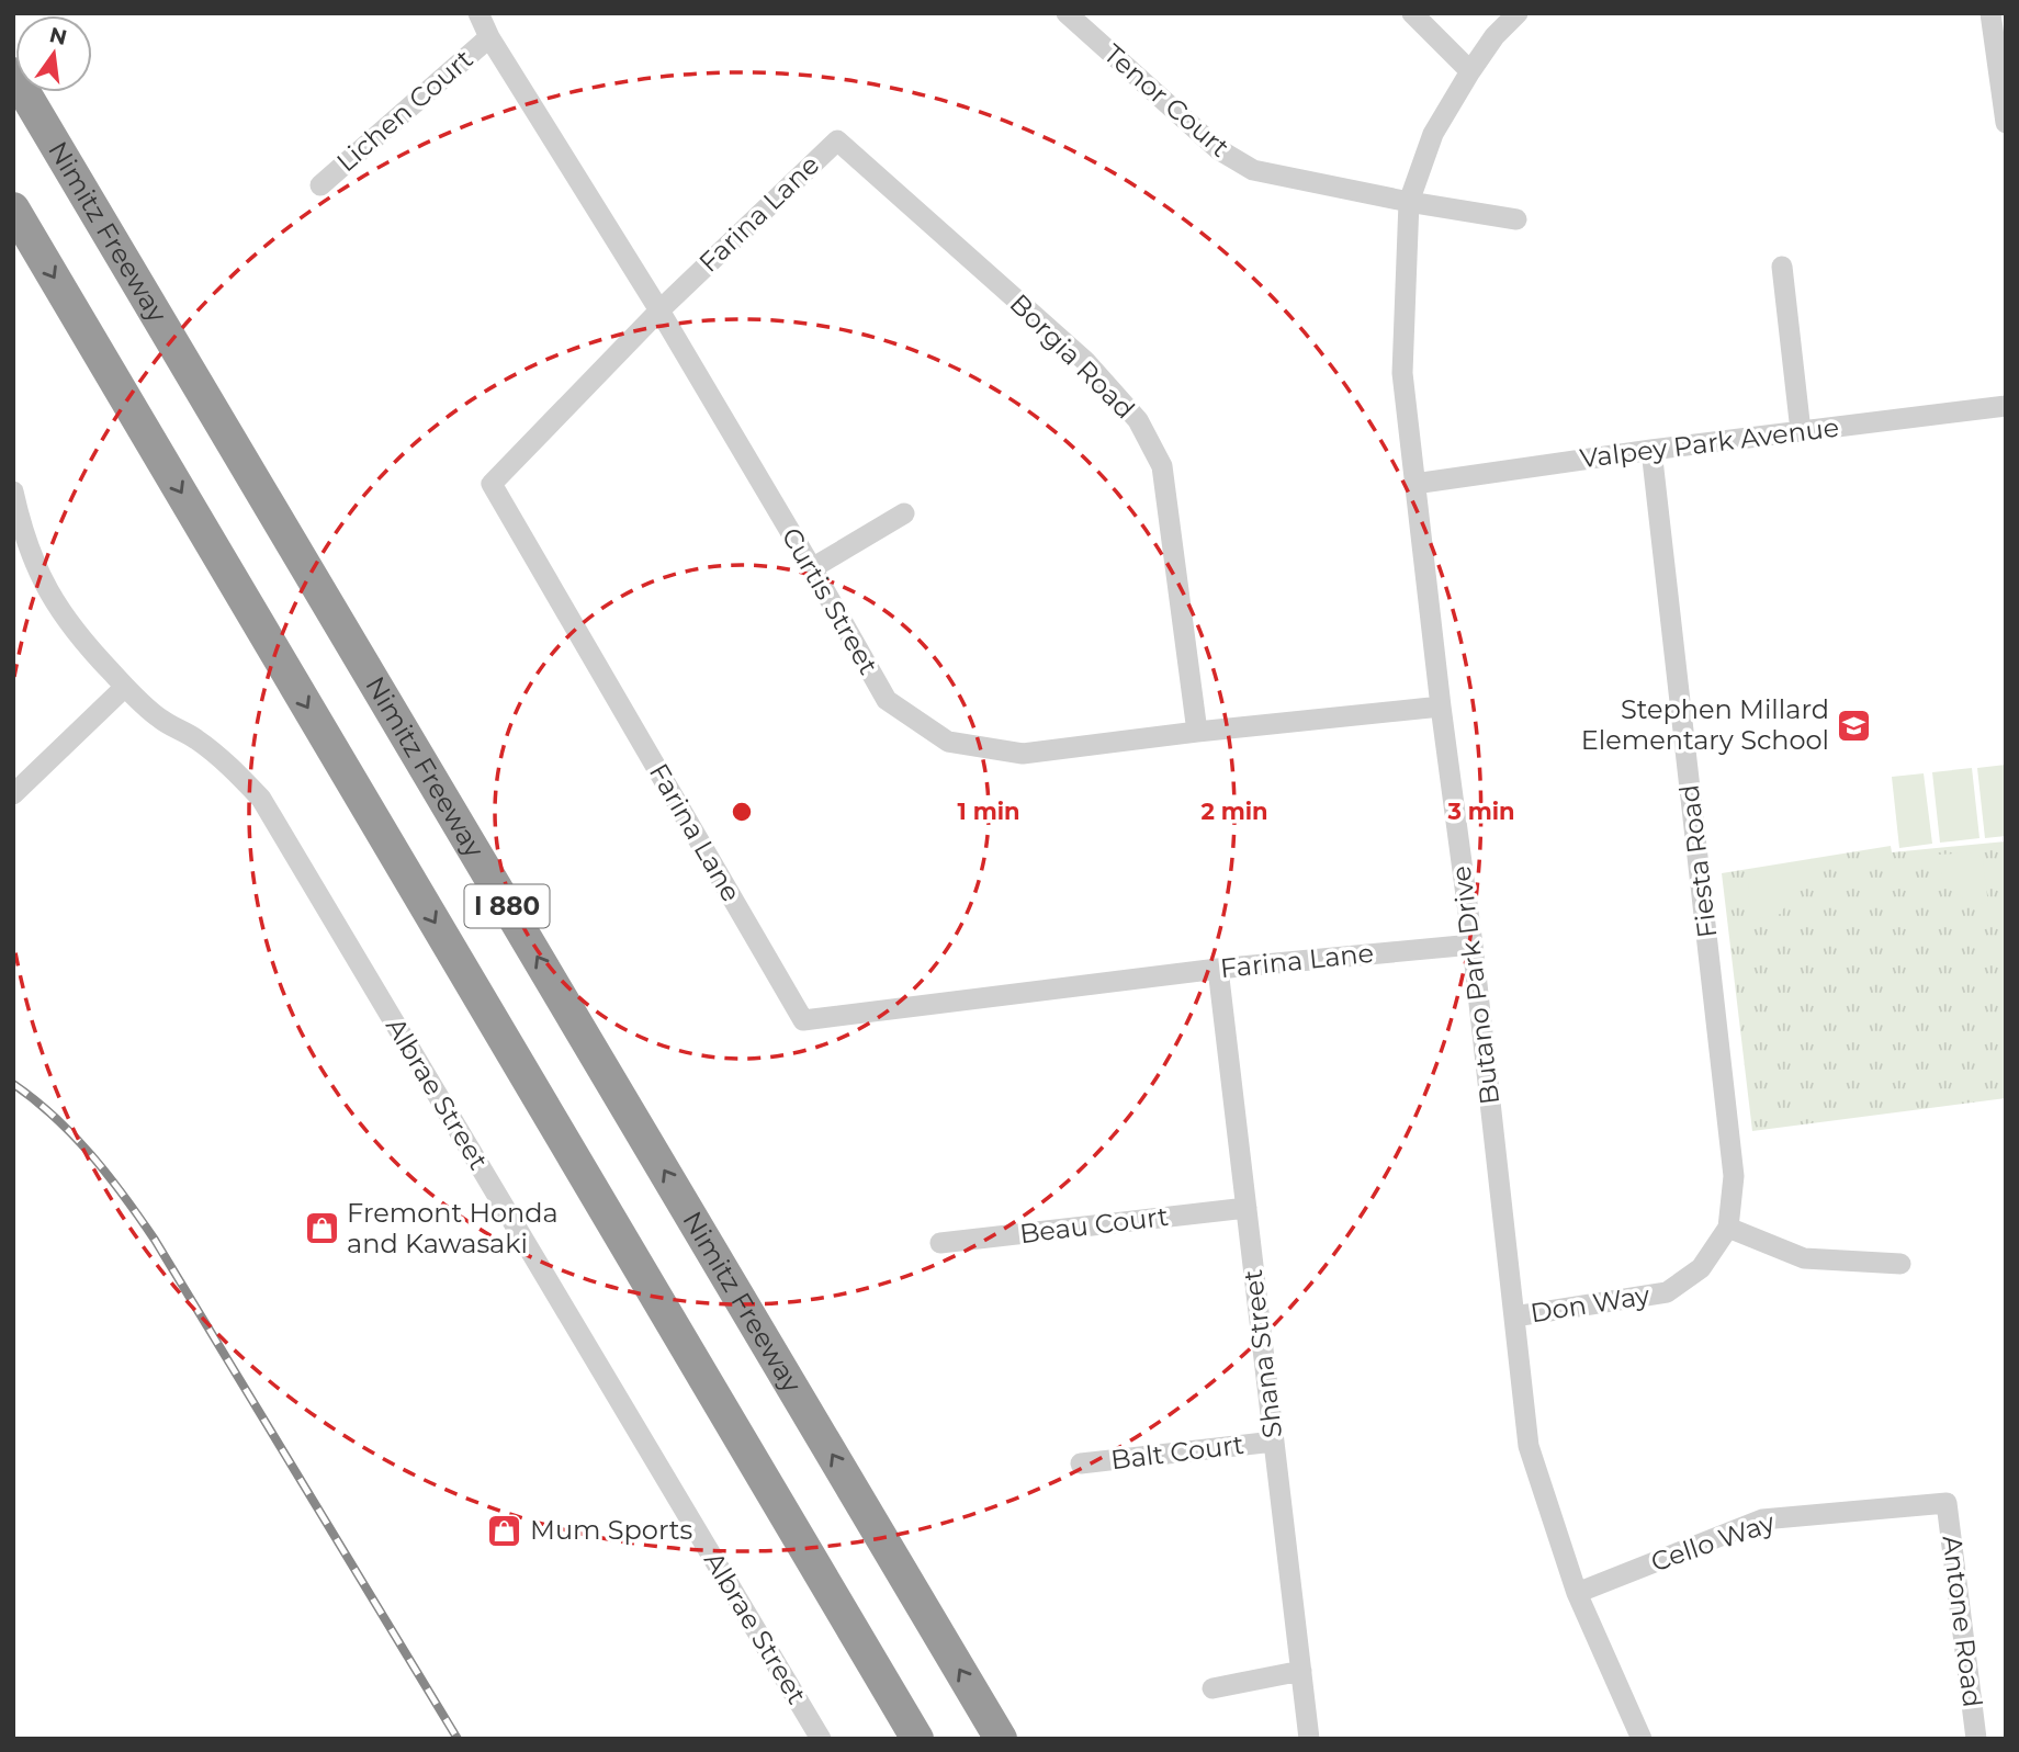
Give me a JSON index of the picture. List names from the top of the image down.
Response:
{
  "streets": {
    "highway": ["Nimitz Freeway", "I 880"],
    "street": [
      "Tenor Court",
      "Lichen Court",
      "Farina Lane",
      "Borgia Road",
      "Valpey Park Avenue",
      "Curtis Street",
      "Fiesta Road",
      "Butano Park Drive",
      "Albrae Street",
      "Beau Court",
      "Don Way",
      "Shana Street",
      "Balt Court",
      "Cello Way",
      "Antone Road"
    ]
  },
  "crossings": [
    ["Tenor Court", "Butano Park Drive"],
    ["Lichen Court", "Curtis Street"],
    ["Farina Lane", "Borgia Road"],
    ["Farina Lane", "Curtis Street"],
    ["Farina Lane", "Butano Park Drive"],
    ["Farina Lane", "Shana Street"],
    ["Borgia Road", "Curtis Street"],
    ["Valpey Park Avenue", "Fiesta Road"],
    ["Valpey Park Avenue", "Butano Park Drive"],
    ["Curtis Street", "Butano Park Drive"],
    ["Fiesta Road", "Don Way"],
    ["Butano Park Drive", "Don Way"],
    ["Butano Park Drive", "Cello Way"],
    ["Beau Court", "Shana Street"],
    ["Shana Street", "Balt Court"],
    ["Cello Way", "Antone Road"]
  ],
  "places": {
    "school or university": ["Stephen Millard Elementary School"],
    "shop": ["Fremont Honda and Kawasaki", "Mum Sports"]
  },
  "north": "top",
  "rings": ["1 min", "2 min", "3 min"]
}
